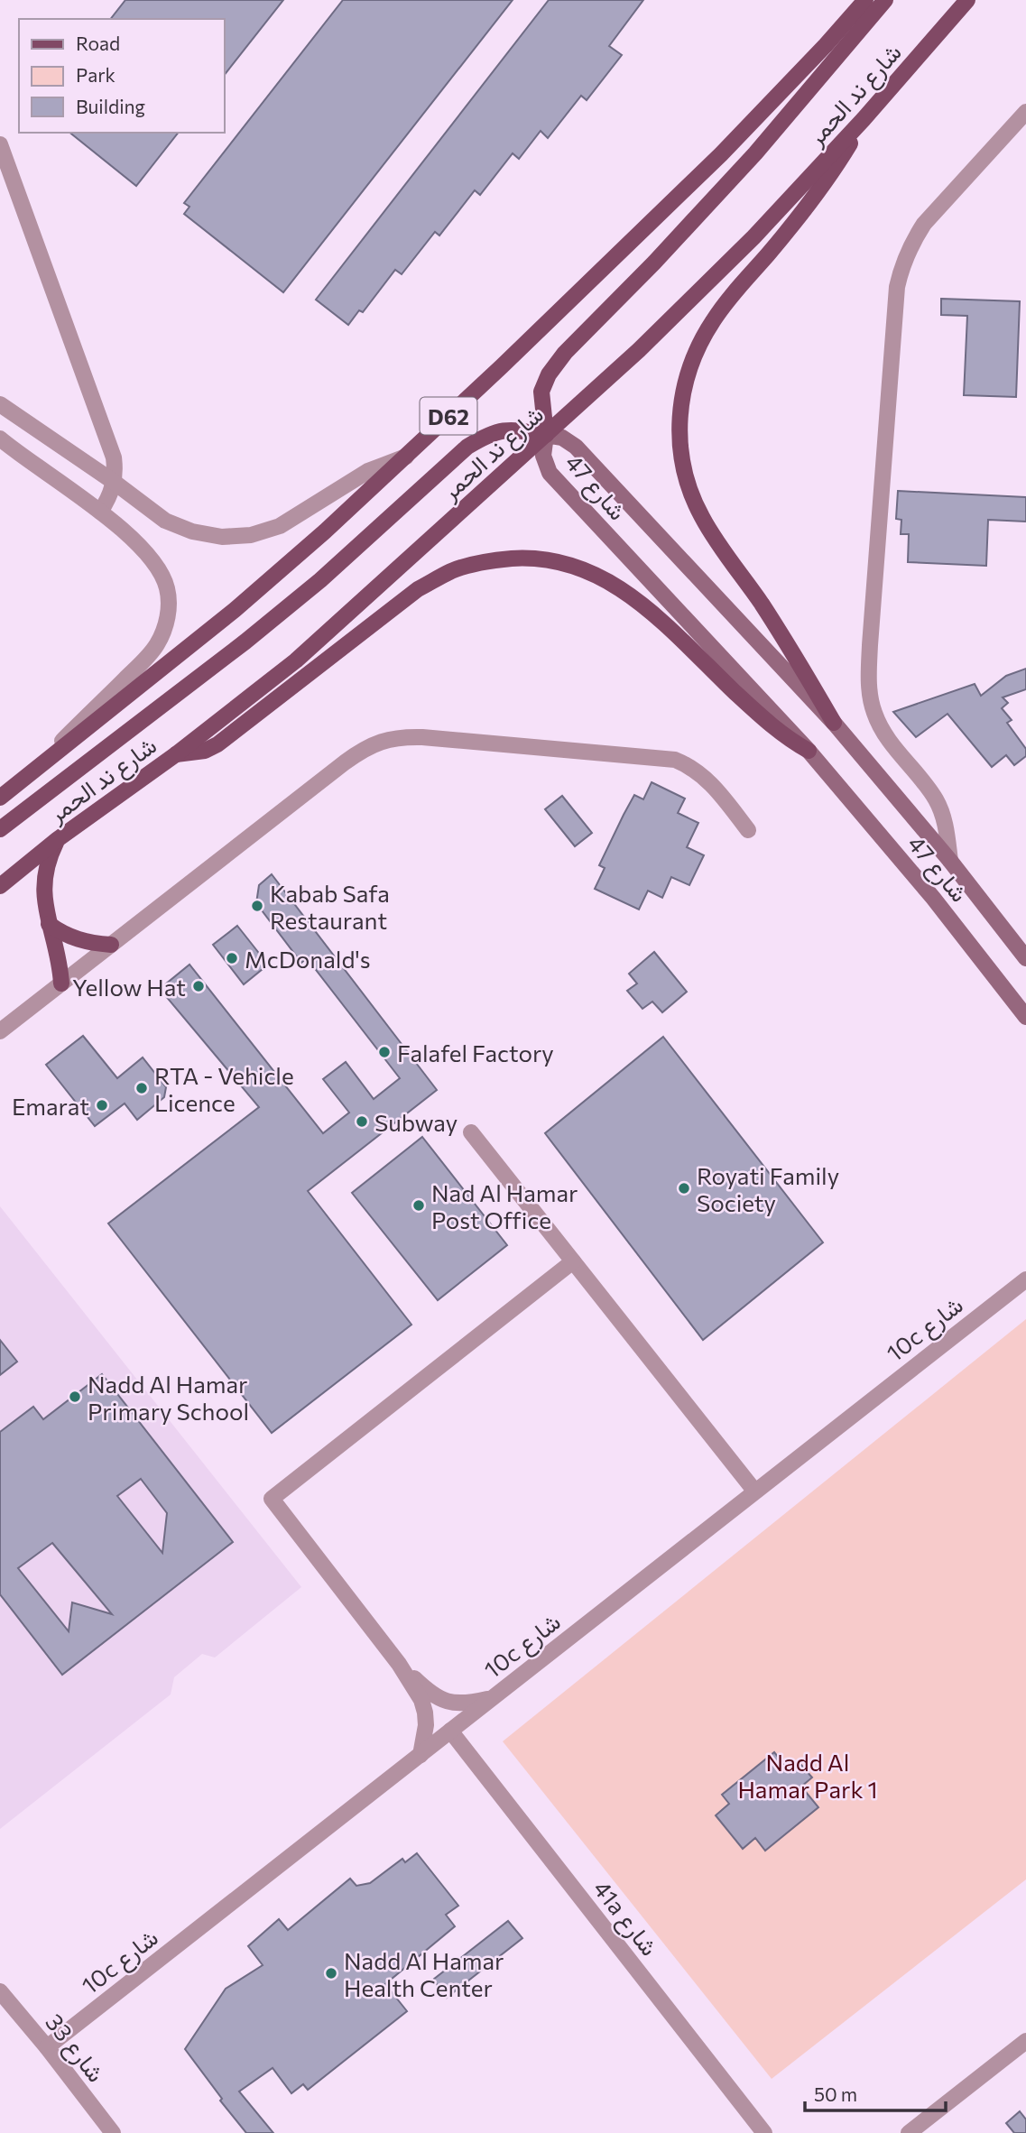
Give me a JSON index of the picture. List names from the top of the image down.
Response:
{
  "streets": {
    "main road": ["شارع ند الحمر", "D62"],
    "street": [
      "شارع 47",
      "10c شارع",
      "41a شارع",
      "شارع 33"
    ]
  },
  "crossings": [
    ["شارع ند الحمر", "شارع 47"],
    ["10c شارع", "41a شارع"],
    ["10c شارع", "شارع 33"]
  ],
  "parks": ["Nadd Al Hamar Park 1"],
  "places": [
    "Kabab Safa Restaurant",
    "McDonald's",
    "Yellow Hat",
    "Falafel Factory",
    "RTA - Vehicle Licence",
    "Emarat",
    "Subway",
    "Royati Family Society",
    "Nad Al Hamar Post Office",
    "Nadd Al Hamar Primary School",
    "Nadd Al Hamar Health Center"
  ],
  "legend": ["Road", "Park", "Building"],
  "scale_bar": "50 m"
}
